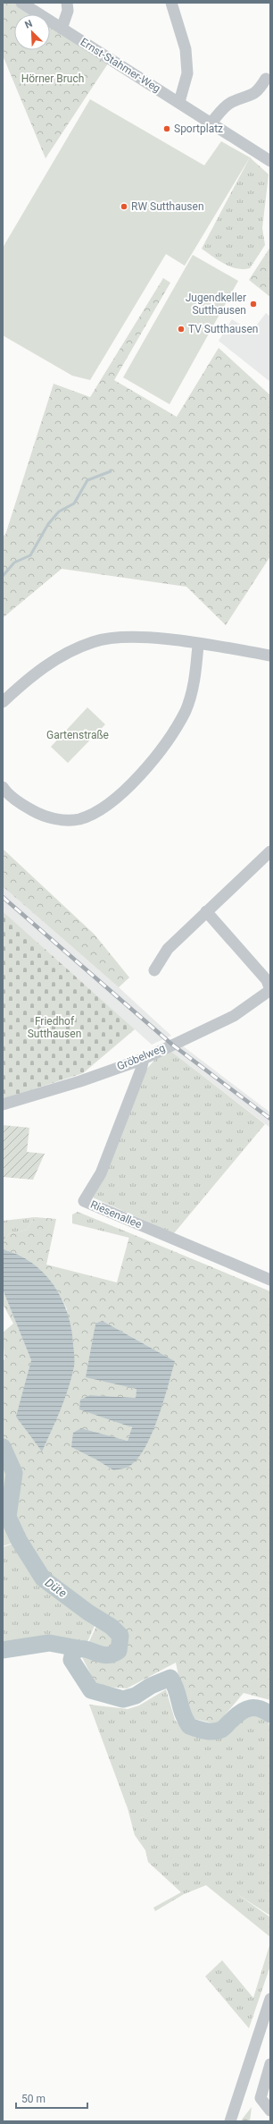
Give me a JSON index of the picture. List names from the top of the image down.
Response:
{
  "streets": {
    "street": ["Ernst-Stahmer-Weg", "Gröbelweg", "Riesenallee"]
  },
  "crossings": [
    ["Gröbelweg", "Riesenallee"]
  ],
  "water": ["Düte"],
  "parks": ["Hörner Bruch", "Gartenstraße", "Friedhof Sutthausen"],
  "places": [
    "Sportplatz",
    "RW Sutthausen",
    "Jugendkeller Sutthausen",
    "TV Sutthausen"
  ],
  "scale_bar": "50 m",
  "north": "top left"
}
